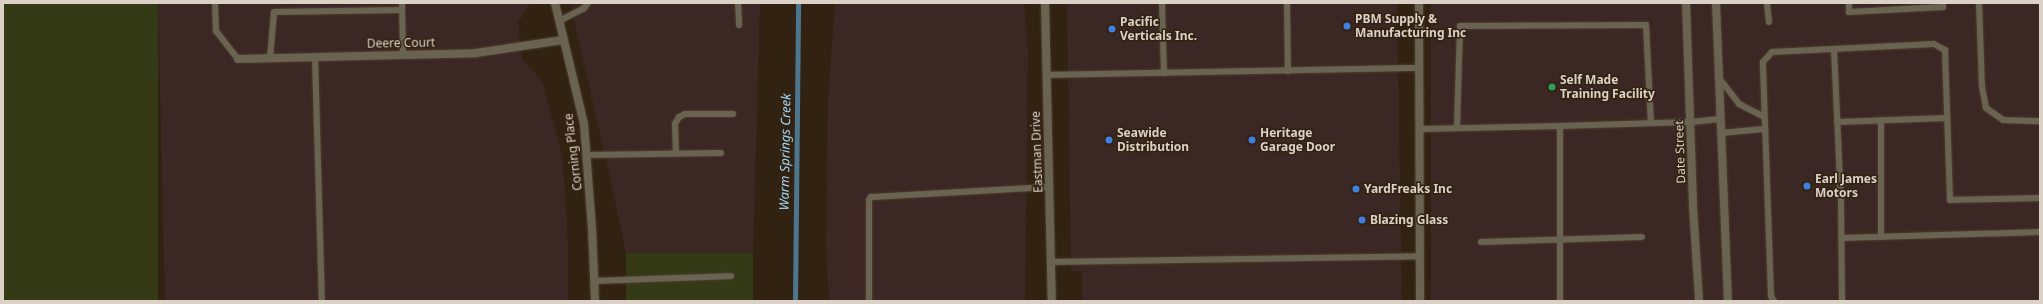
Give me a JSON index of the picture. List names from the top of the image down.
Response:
{
  "streets": {
    "street": [
      "Deere Court",
      "Corning Place",
      "Eastman Drive",
      "Date Street"
    ]
  },
  "crossings": [
    ["Deere Court", "Corning Place"]
  ],
  "water": ["Warm Springs Creek"],
  "places": [
    "PBM Supply & Manufacturing Inc",
    "Pacific Verticals Inc.",
    "Self Made Training Facility",
    "Seawide Distribution",
    "Heritage Garage Door",
    "Earl James Motors",
    "YardFreaks Inc",
    "Blazing Glass"
  ]
}
